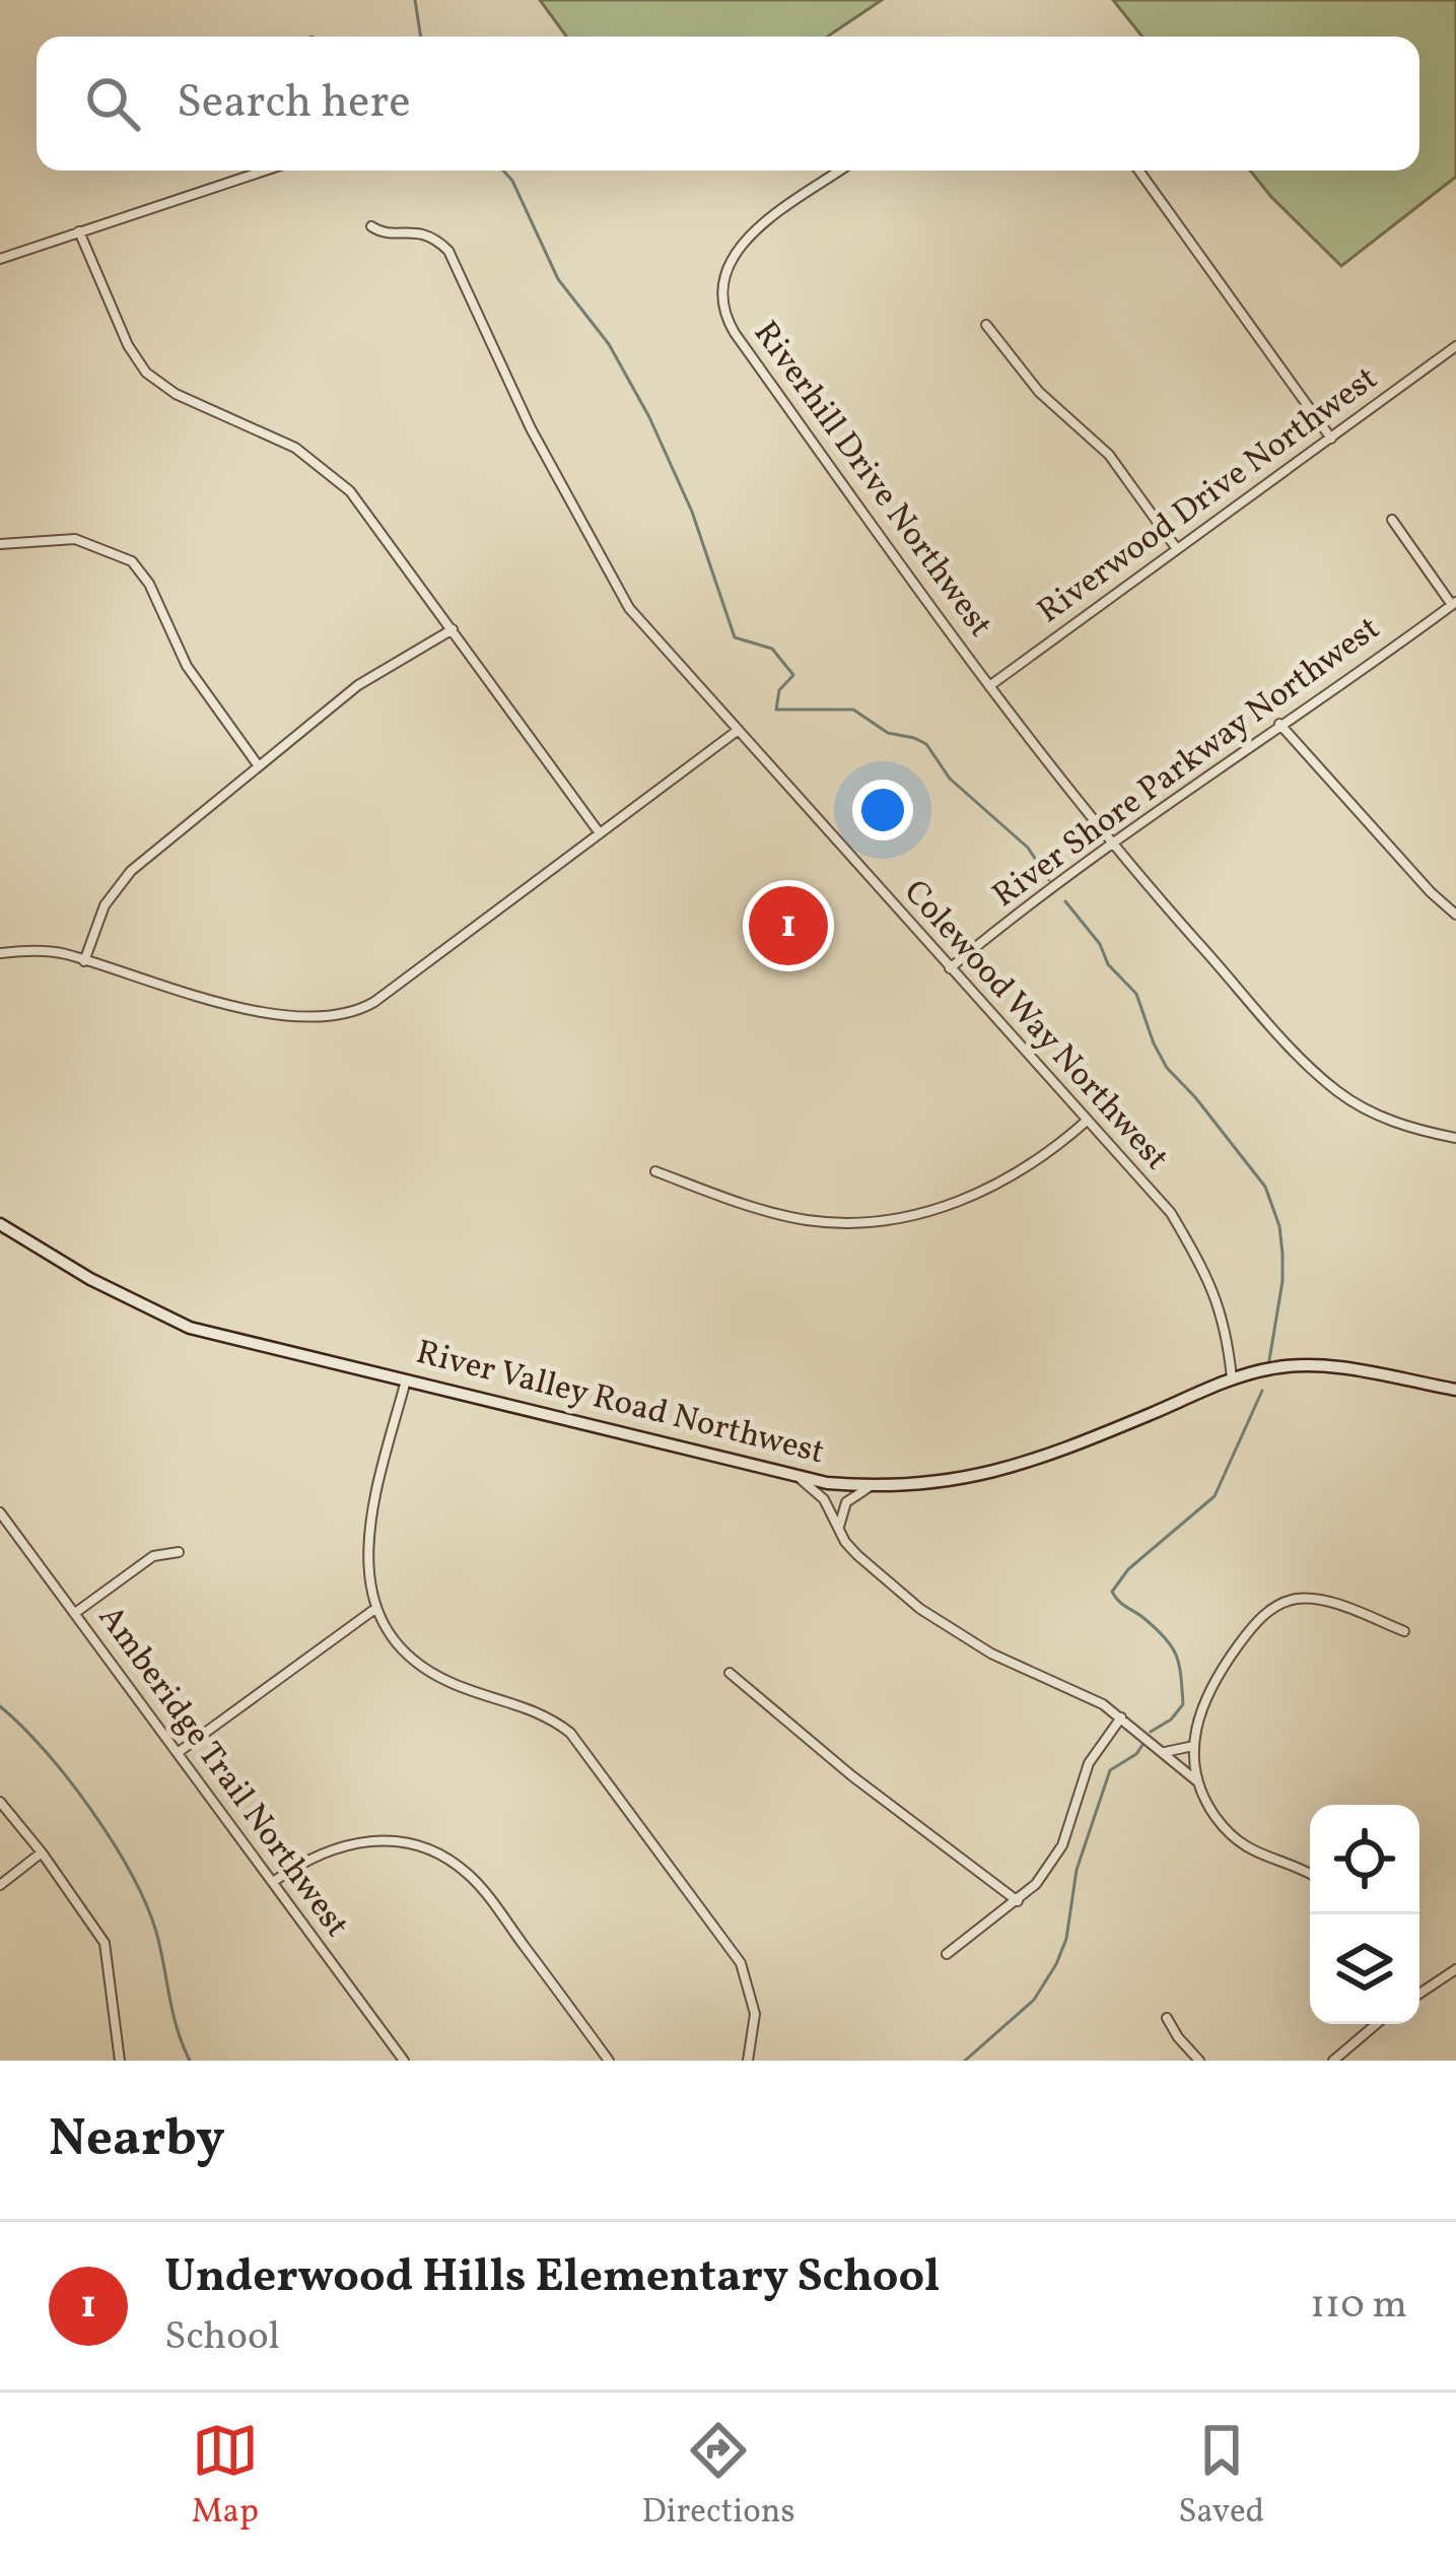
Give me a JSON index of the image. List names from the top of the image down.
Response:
{
  "streets": {
    "street": [
      "Riverhill Drive Northwest",
      "Riverwood Drive Northwest",
      "River Shore Parkway Northwest",
      "Colewood Way Northwest",
      "River Valley Road Northwest",
      "Amberidge Trail Northwest"
    ]
  },
  "crossings": [
    ["Riverhill Drive Northwest", "Riverwood Drive Northwest"],
    ["Riverhill Drive Northwest", "River Shore Parkway Northwest"],
    ["River Shore Parkway Northwest", "Colewood Way Northwest"],
    ["Colewood Way Northwest", "River Valley Road Northwest"]
  ],
  "page": {
    "search": "Search here",
    "pins": "1",
    "heading": "Nearby",
    "list": [
      {
        "mark": "1",
        "name": "Underwood Hills Elementary School",
        "note": "School",
        "value": "110 m"
      }
    ],
    "nav": ["Map", "Directions", "Saved"]
  }
}
